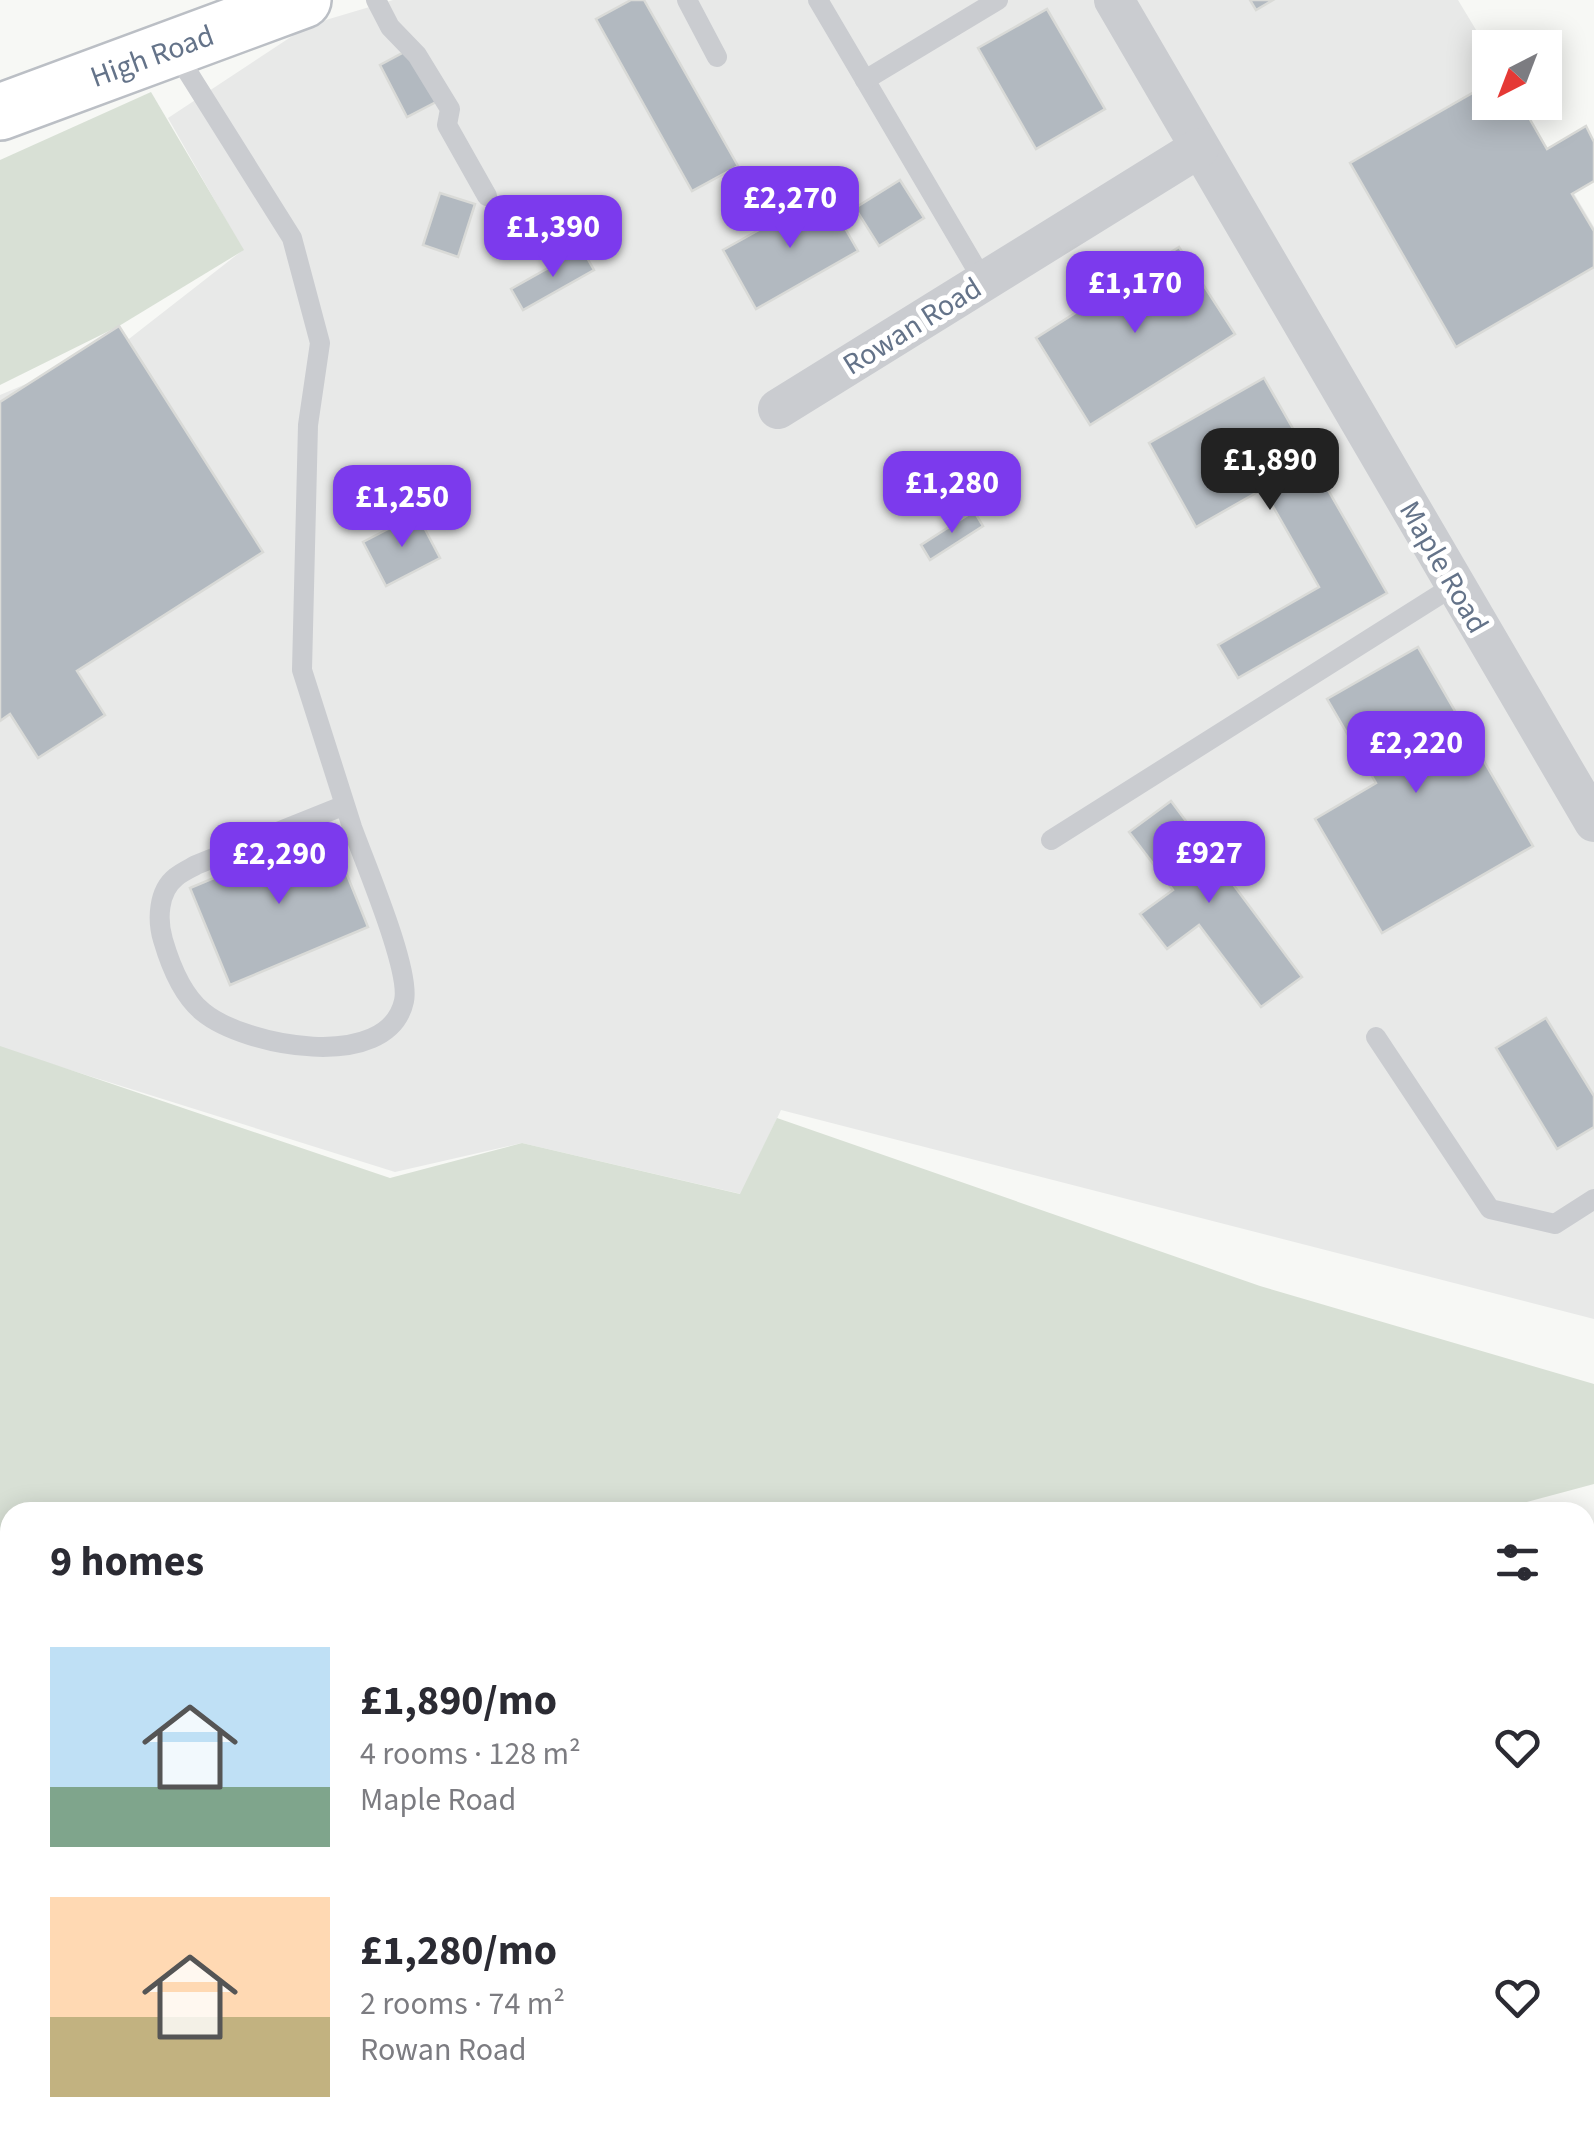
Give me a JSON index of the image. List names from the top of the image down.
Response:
{
  "streets": {
    "street": ["High Road", "Rowan Road", "Maple Road"]
  },
  "crossings": [
    ["Rowan Road", "Maple Road"]
  ],
  "north": "bottom left",
  "page": {
    "price": [
      "£2,270",
      "£1,390",
      "£1,170",
      "£1,890",
      "£1,280",
      "£1,250",
      "£2,220",
      "£927",
      "£2,290"
    ],
    "heading": "9 homes",
    "list": [
      {
        "name": "£1,890/mo",
        "note": "4 rooms · 128 m² · Maple Road"
      },
      {
        "name": "£1,280/mo",
        "note": "2 rooms · 74 m² · Rowan Road"
      }
    ]
  }
}
